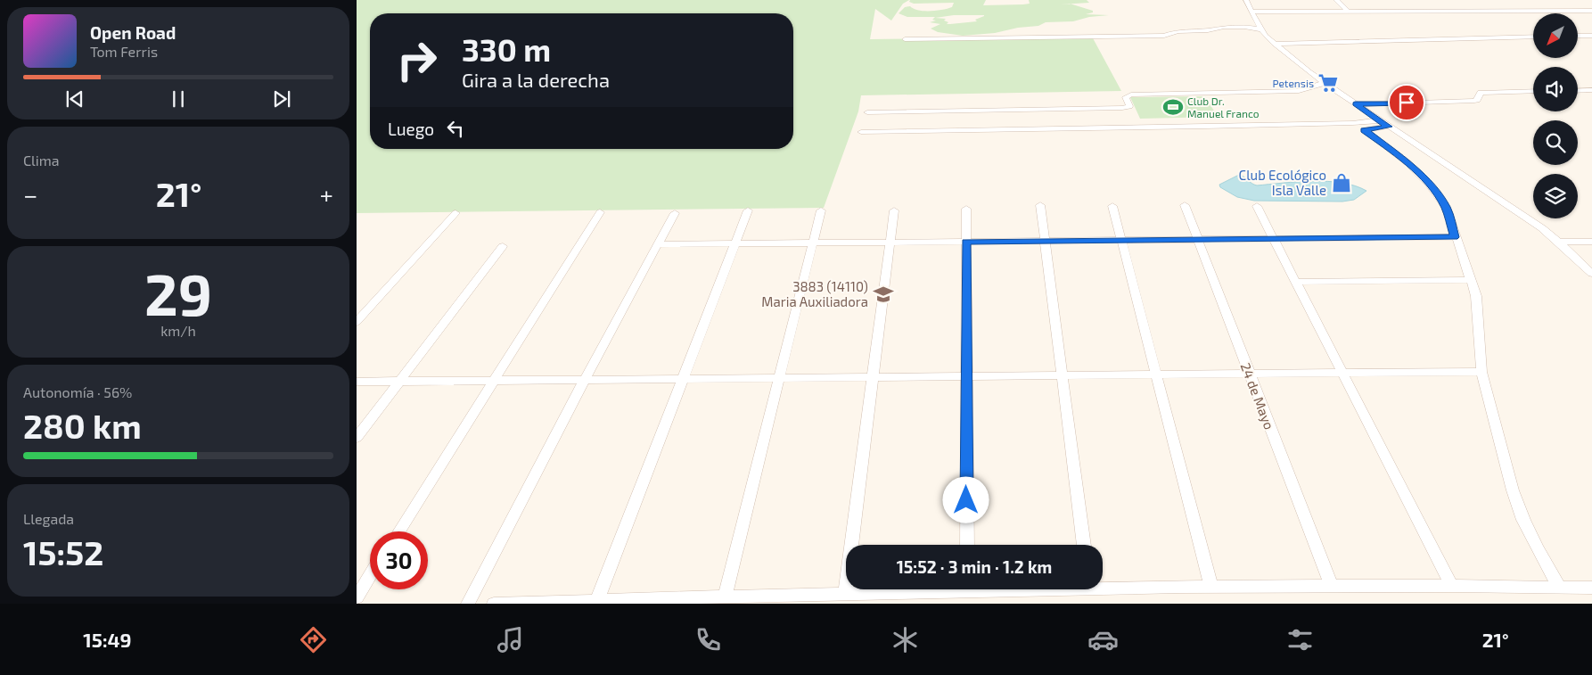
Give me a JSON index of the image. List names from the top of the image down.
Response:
{
  "streets": {
    "street": ["24 de Mayo"]
  },
  "places": {
    "supermarket": ["Petensis"],
    "sports": ["Club Dr. Manuel Franco"],
    "shop": ["Club Ecológico Isla Valle"],
    "school or university": ["3883 (14110) Maria Auxiliadora"]
  },
  "north": "bottom left",
  "page": {
    "turn": ["330 m", "Gira a la derecha"],
    "song": ["Open Road", "Tom Ferris"],
    "then": "Luego",
    "tile": [
      "Clima",
      ["29", "km/h"],
      ["Autonomía · 56%", "280 km"],
      ["Llegada", "15:52"]
    ],
    "heat": ["−", "21°", "+"],
    "limit": "30",
    "trip": "15:52 · 3 min · 1.2 km",
    "tabs": ["15:49", "21°"]
  }
}
